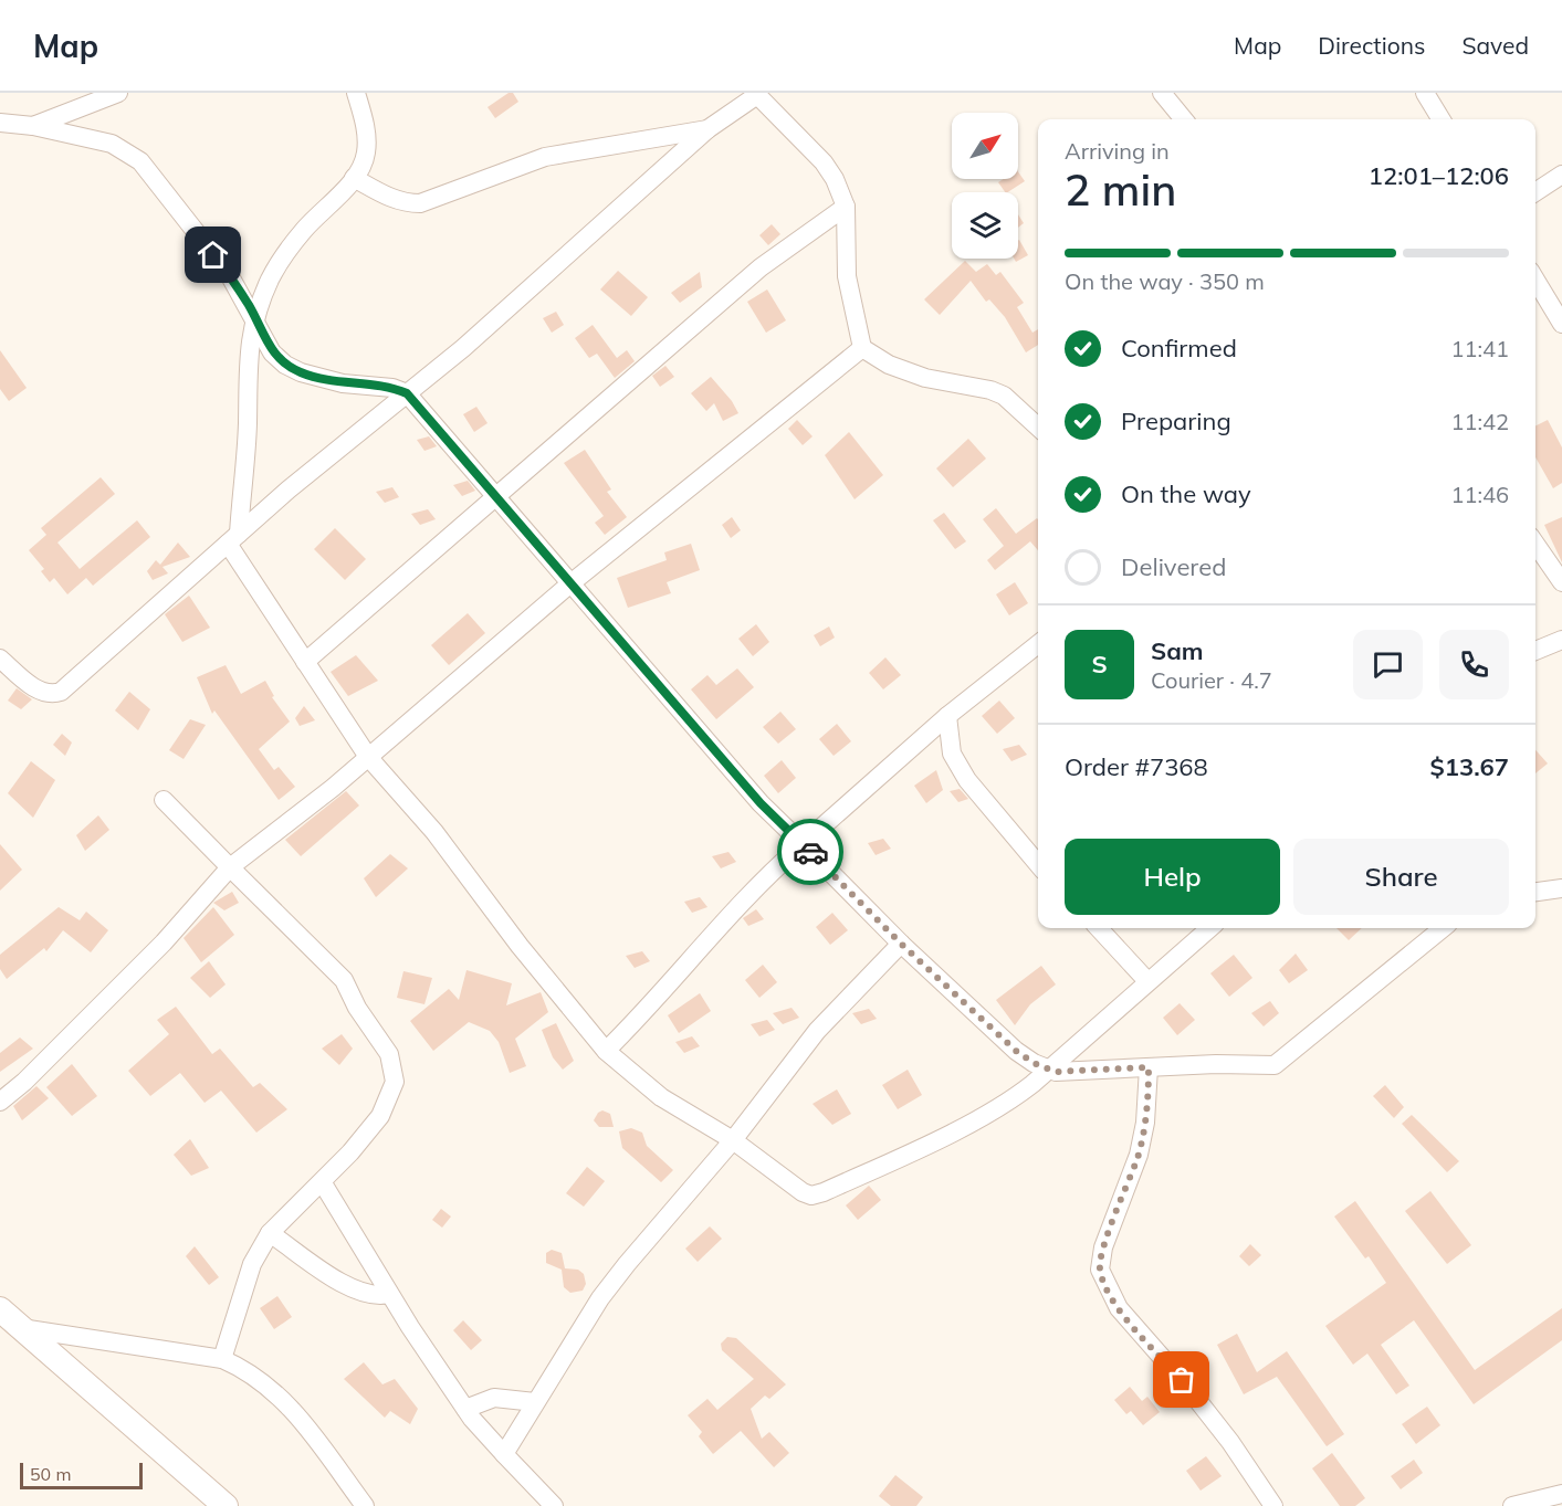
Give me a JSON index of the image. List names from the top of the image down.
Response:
{
  "scale_bar": "50 m",
  "north": "top right",
  "page": {
    "header": "Map",
    "nav": ["Map", "Directions", "Saved"],
    "heading": ["2 min", "Arriving in", "12:01–12:06"],
    "panel": [
      "Sam",
      "Courier · 4.7",
      "Order #7368",
      "$13.67"
    ],
    "bar": "On the way · 350 m",
    "list": [
      ["Confirmed", "11:41"],
      ["Preparing", "11:42"],
      ["On the way", "11:46"],
      "Delivered"
    ],
    "round": "S",
    "buttons": ["Help", "Share"],
    "scale": "50 m"
  }
}
